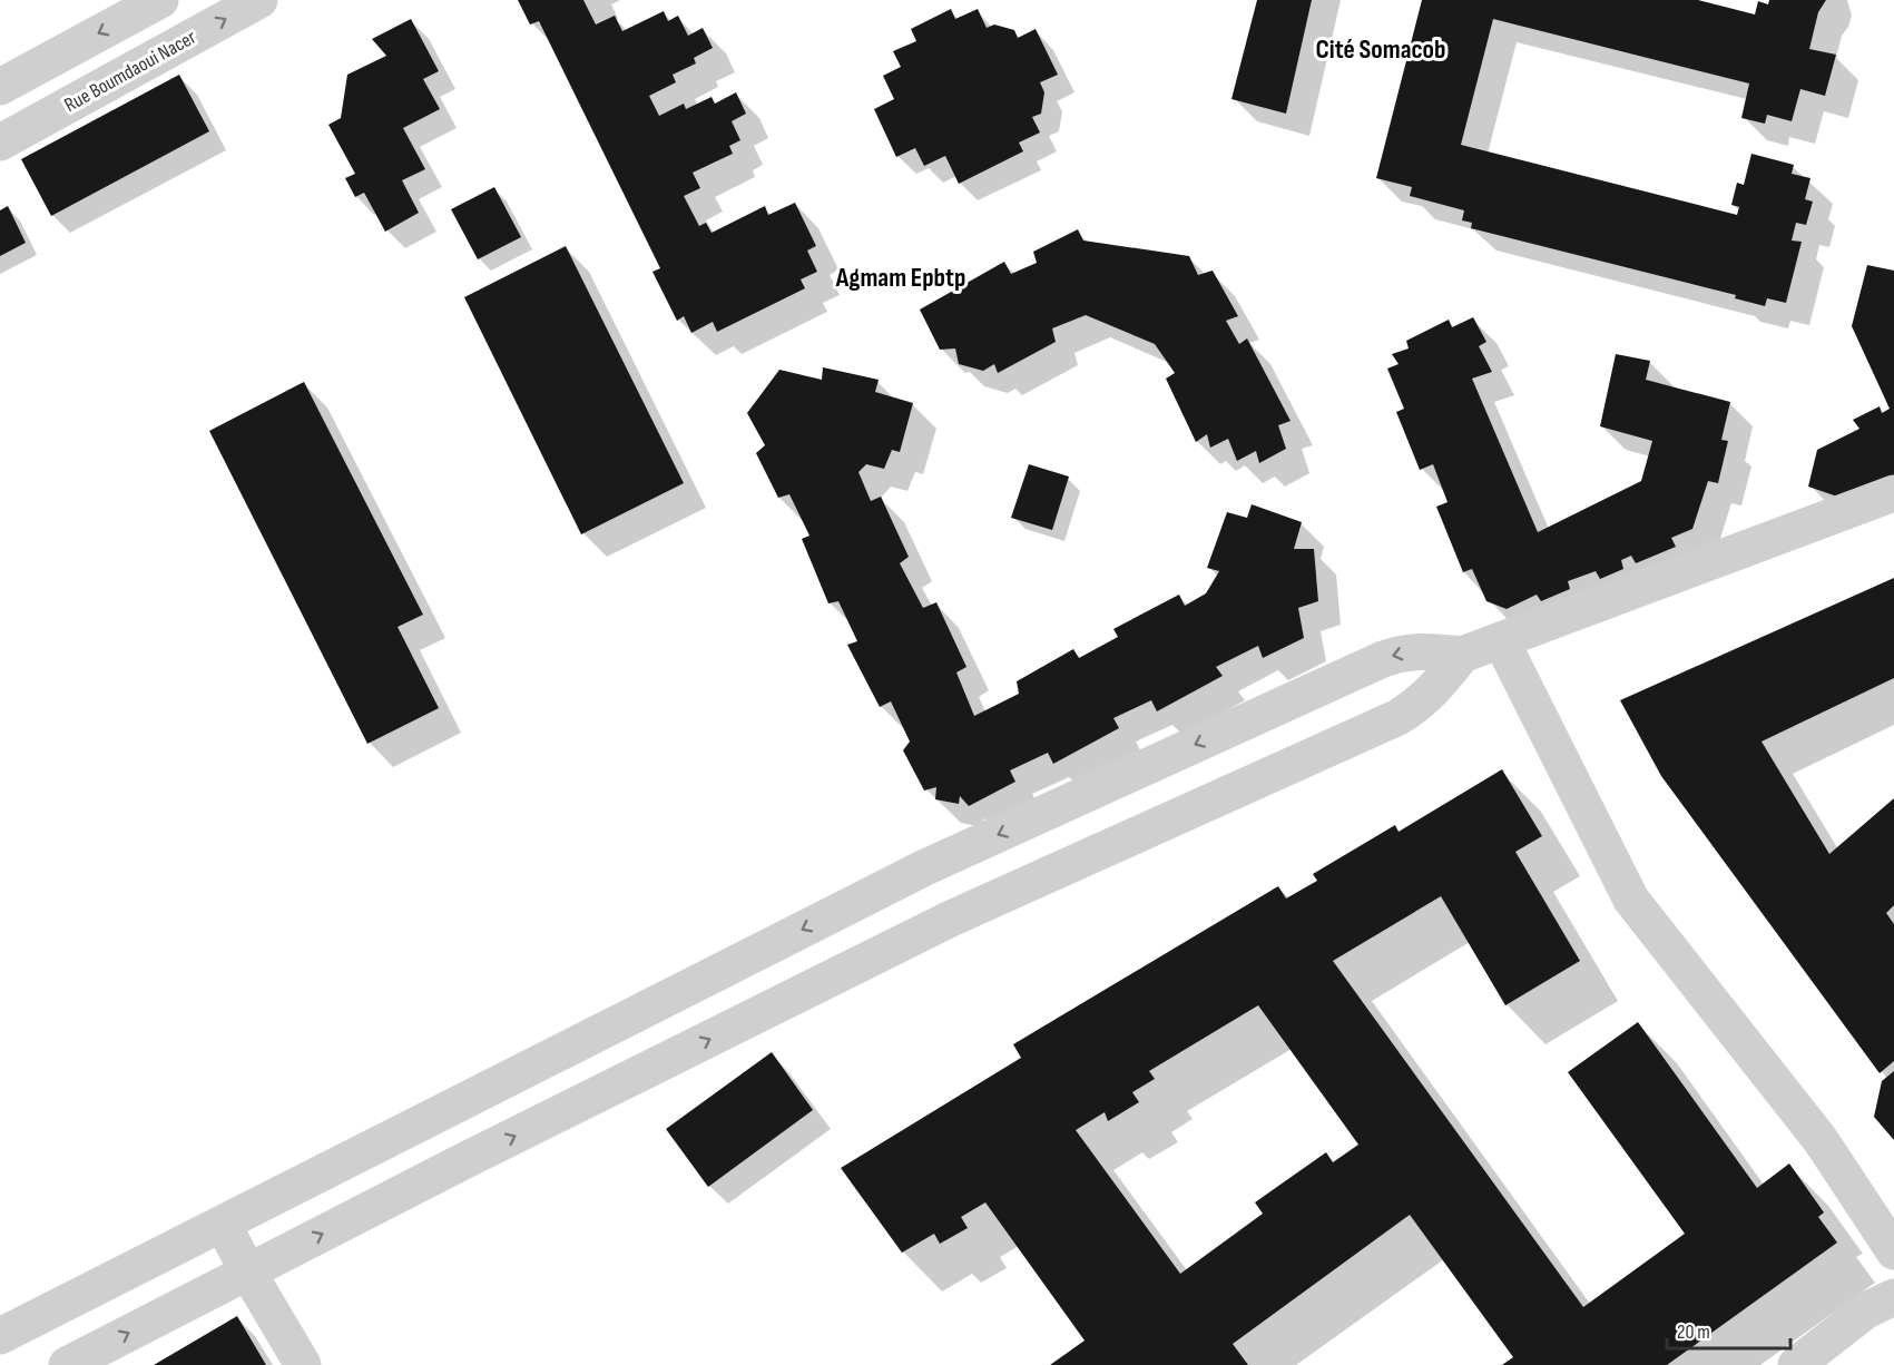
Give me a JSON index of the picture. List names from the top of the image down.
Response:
{
  "streets": {
    "street": ["Rue Boumdaoui Nacer"]
  },
  "districts": ["Cité Somacob", "Agmam Epbtp"],
  "scale_bar": "20 m"
}
